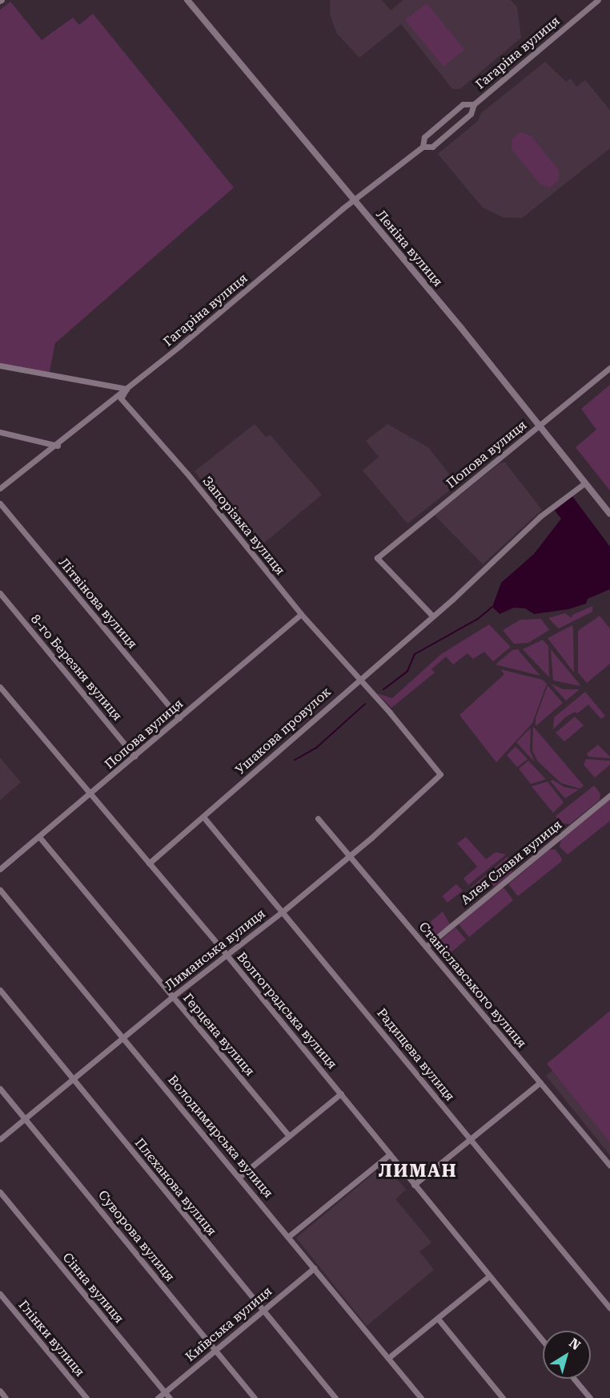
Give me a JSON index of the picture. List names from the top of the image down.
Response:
{
  "streets": {
    "street": [
      "Гагаріна вулиця",
      "Леніна вулиця",
      "Попова вулиця",
      "Запорізька вулиця",
      "Літвінова вулиця",
      "8-го Березня вулиця",
      "Ушакова провулок",
      "Алея Слави вулиця",
      "Лиманська вулиця",
      "Станіславського вулиця",
      "Волгоградська вулиця",
      "Герцена вулиця",
      "Радищева вулиця",
      "Володимирська вулиця",
      "Плєханова вулиця",
      "Суворова вулиця",
      "Сінна вулиця",
      "Київська вулиця",
      "Глінки вулиця"
    ]
  },
  "crossings": [
    ["Гагаріна вулиця", "Леніна вулиця"],
    ["Гагаріна вулиця", "Запорізька вулиця"],
    ["Леніна вулиця", "Попова вулиця"],
    ["Леніна вулиця", "Ушакова провулок"],
    ["Попова вулиця", "Запорізька вулиця"],
    ["Попова вулиця", "Літвінова вулиця"],
    ["Попова вулиця", "8-го Березня вулиця"],
    ["Попова вулиця", "Ушакова провулок"],
    ["Попова вулиця", "Волгоградська вулиця"],
    ["Попова вулиця", "Герцена вулиця"],
    ["Запорізька вулиця", "Ушакова провулок"],
    ["Запорізька вулиця", "Лиманська вулиця"],
    ["Ушакова провулок", "Волгоградська вулиця"],
    ["Ушакова провулок", "Радищева вулиця"],
    ["Алея Слави вулиця", "Станіславського вулиця"],
    ["Лиманська вулиця", "Станіславського вулиця"],
    ["Лиманська вулиця", "Волгоградська вулиця"],
    ["Лиманська вулиця", "Герцена вулиця"],
    ["Лиманська вулиця", "Радищева вулиця"],
    ["Лиманська вулиця", "Володимирська вулиця"],
    ["Лиманська вулиця", "Плєханова вулиця"],
    ["Лиманська вулиця", "Суворова вулиця"],
    ["Володимирська вулиця", "Київська вулиця"],
    ["Плєханова вулиця", "Київська вулиця"],
    ["Суворова вулиця", "Київська вулиця"],
    ["Сінна вулиця", "Київська вулиця"]
  ],
  "districts": ["ЛИМАН"],
  "north": "top right"
}
